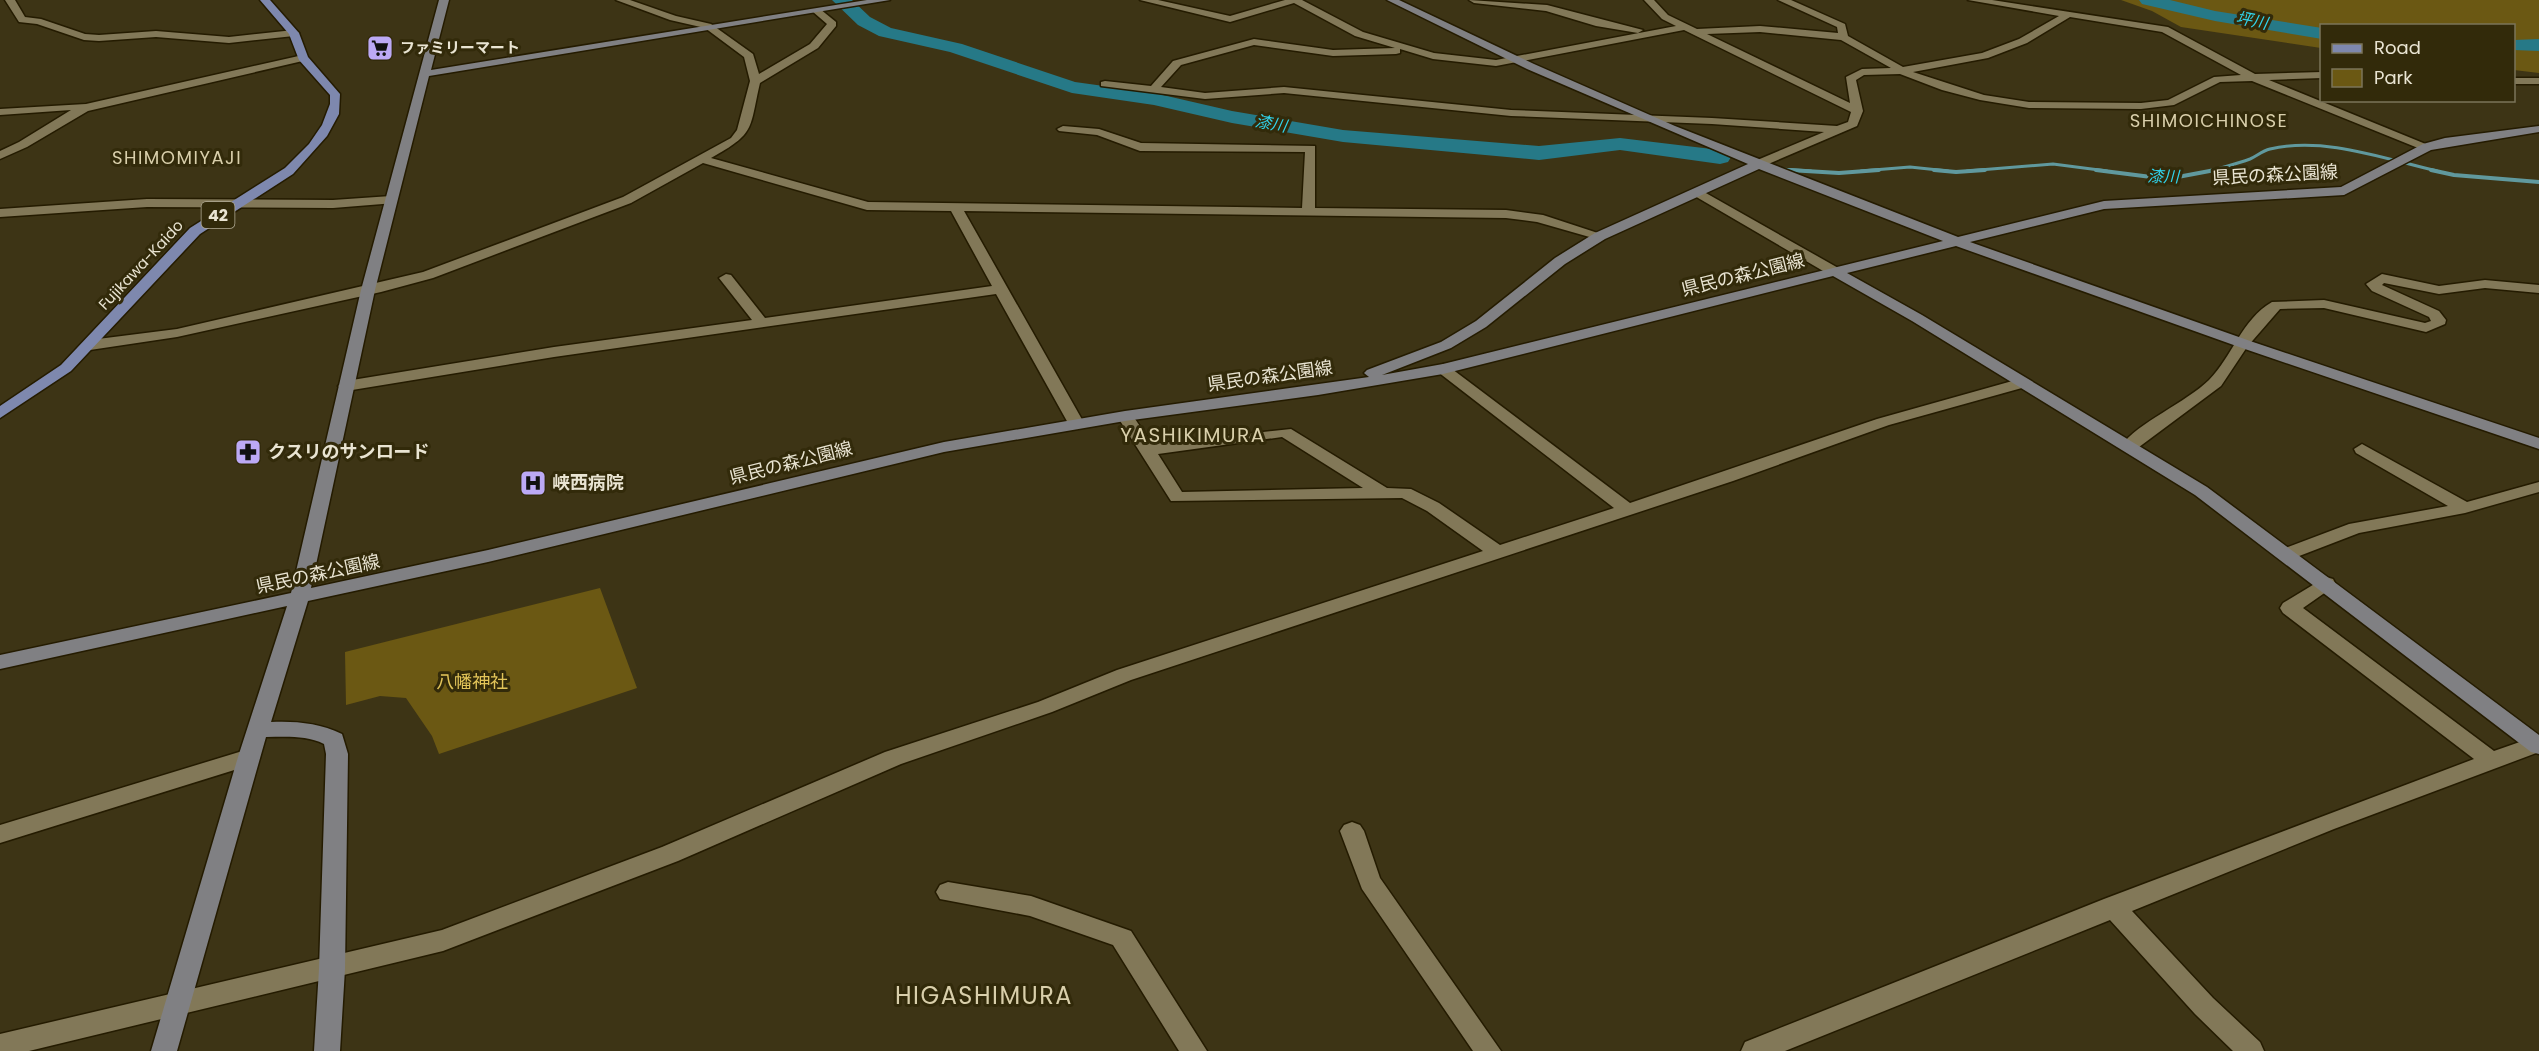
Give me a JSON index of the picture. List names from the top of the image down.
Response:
{
  "streets": {
    "main road": ["42", "Fujikawa-Kaido"],
    "street": ["県民の森公園線"]
  },
  "districts": [
    "SHIMOICHINOSE",
    "SHIMOMIYAJI",
    "YASHIKIMURA",
    "HIGASHIMURA"
  ],
  "water": ["坪川", "漆川"],
  "parks": ["八幡神社"],
  "places": {
    "supermarket": ["ファミリーマート"],
    "pharmacy": ["クスリのサンロード"],
    "hospital": ["峡西病院"]
  },
  "legend": ["Road", "Park"]
}
